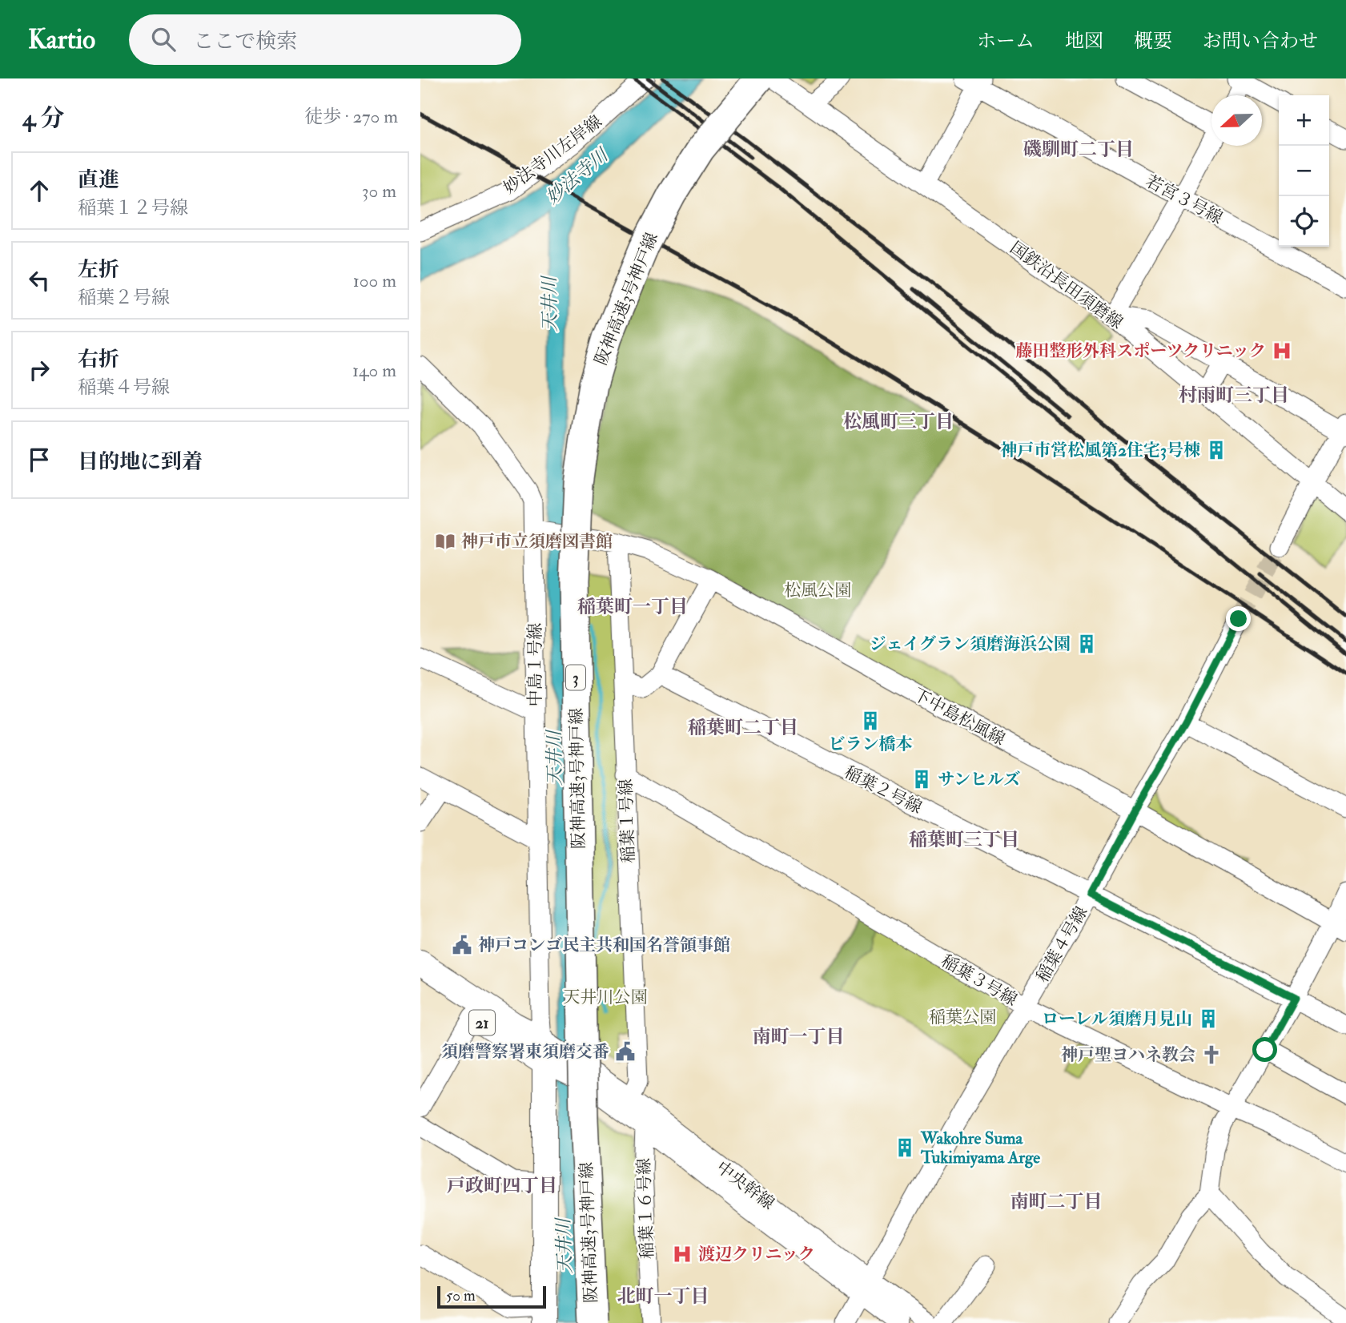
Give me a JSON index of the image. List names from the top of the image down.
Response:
{
  "streets": {
    "highway": ["阪神高速3号神戸線", "3"],
    "main road": ["21"],
    "street": [
      "妙法寺川左岸線",
      "若宮３号線",
      "国鉄沿長田須磨線",
      "中島１号線",
      "下中島松風線",
      "稲葉２号線",
      "稲葉１号線",
      "稲葉４号線",
      "稲葉３号線",
      "中央幹線",
      "稲葉１６号線"
    ]
  },
  "crossings": [
    ["中島１号線", "下中島松風線"],
    ["中島１号線", "21"],
    ["下中島松風線", "稲葉１号線"],
    ["下中島松風線", "稲葉４号線"],
    ["稲葉２号線", "稲葉４号線"],
    ["稲葉１号線", "稲葉３号線"],
    ["稲葉１号線", "中央幹線"],
    ["稲葉４号線", "稲葉３号線"],
    ["稲葉４号線", "中央幹線"],
    ["中央幹線", "稲葉１６号線"]
  ],
  "districts": [
    "磯馴町二丁目",
    "村雨町三丁目",
    "松風町三丁目",
    "稲葉町一丁目",
    "稲葉町二丁目",
    "稲葉町三丁目",
    "南町一丁目",
    "戸政町四丁目",
    "南町二丁目",
    "北町一丁目"
  ],
  "water": ["妙法寺川", "天井川"],
  "parks": ["松風公園", "天井川公園", "稲葉公園"],
  "places": {
    "hospital": ["藤田整形外科スポーツクリニック", "渡辺クリニック"],
    "building": [
      "神戸市営松風第2住宅3号棟",
      "ジェイグラン須磨海浜公園",
      "ビラン橋本",
      "サンヒルズ",
      "ローレル須磨月見山",
      "Wakohre Suma Tukimiyama Arge"
    ],
    "library": ["神戸市立須磨図書館"],
    "public building": ["神戸コンゴ民主共和国名誉領事館", "須磨警察署東須磨交番"],
    "church": ["神戸聖ヨハネ教会"]
  },
  "scale_bar": "50 m",
  "north": "left",
  "page": {
    "header": "Kartio",
    "search": "ここで検索",
    "nav": [
      "ホーム",
      "地図",
      "概要",
      "お問い合わせ"
    ],
    "heading": ["4 分", "徒歩 · 270 m"],
    "map_buttons": ["+", "−"],
    "list": [
      ["直進", "稲葉１２号線", "30 m"],
      ["左折", "稲葉２号線", "100 m"],
      ["右折", "稲葉４号線", "140 m"],
      "目的地に到着"
    ],
    "scale": "50 m"
  }
}
